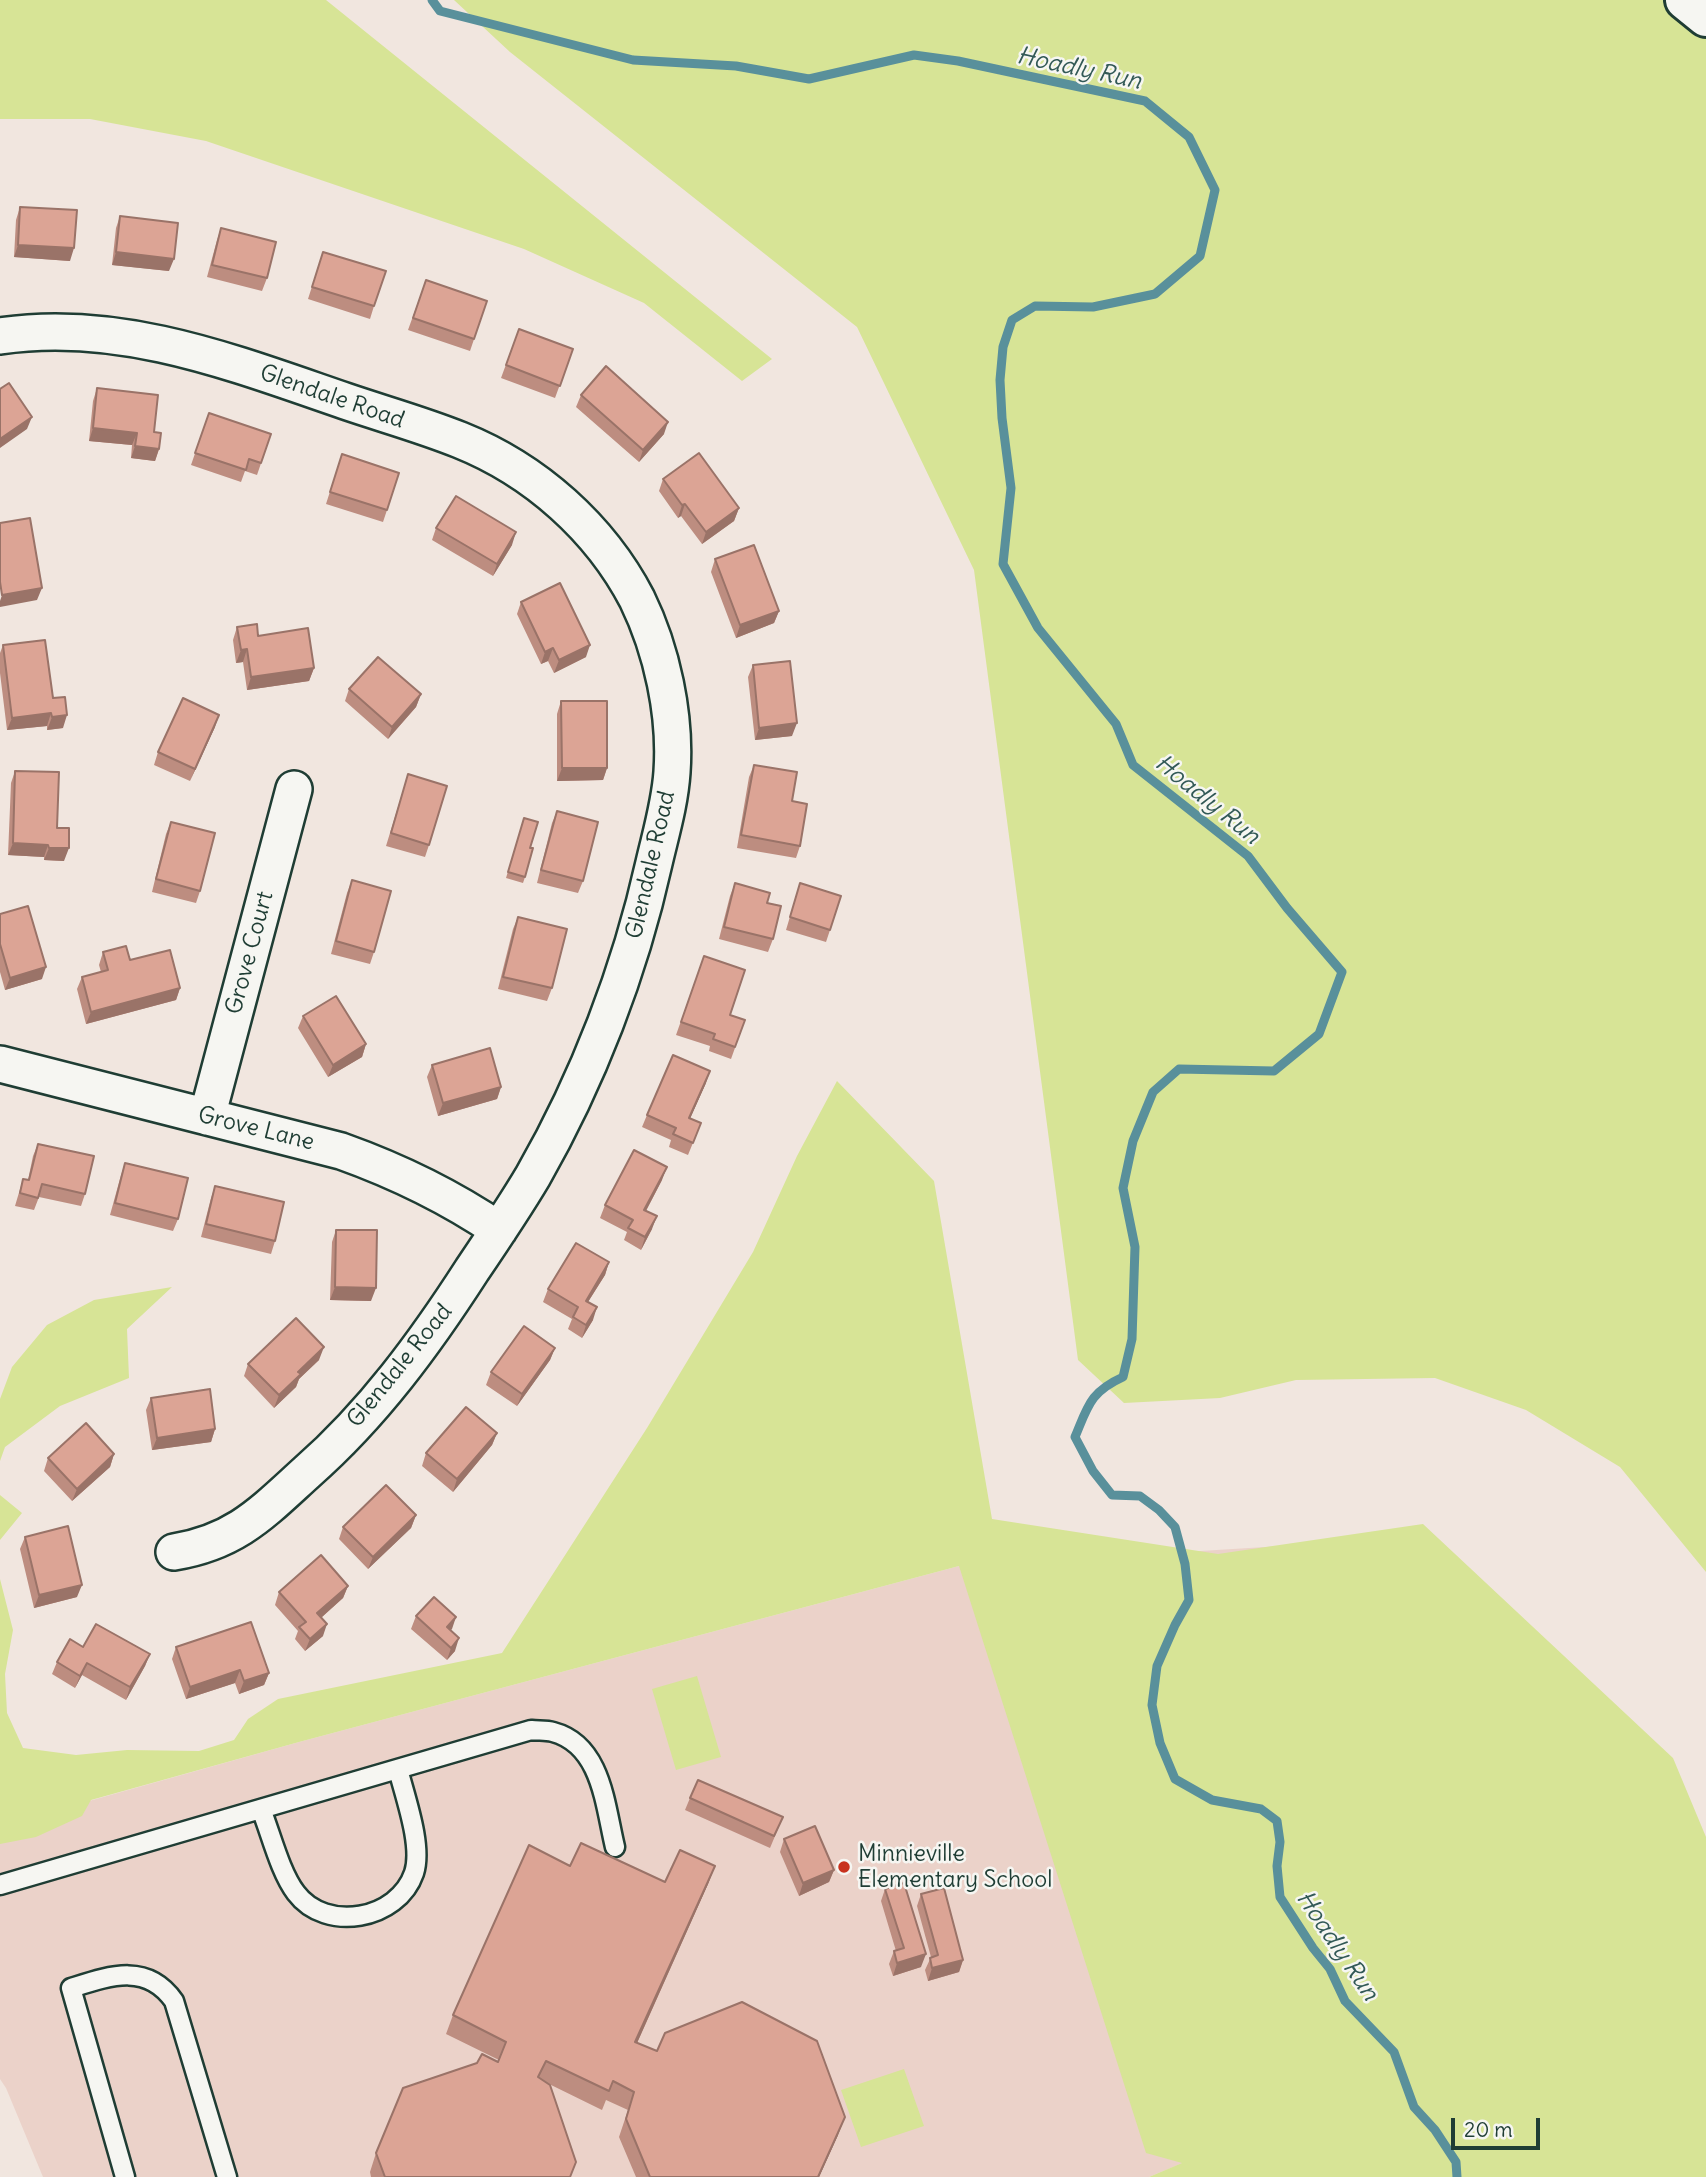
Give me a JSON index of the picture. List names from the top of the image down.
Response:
{
  "streets": {
    "street": ["Glendale Road", "Grove Court", "Grove Lane"]
  },
  "crossings": [
    ["Glendale Road", "Grove Lane"],
    ["Grove Court", "Grove Lane"]
  ],
  "water": ["Hoadly Run"],
  "places": ["Minnieville Elementary School"],
  "scale_bar": "20 m"
}
